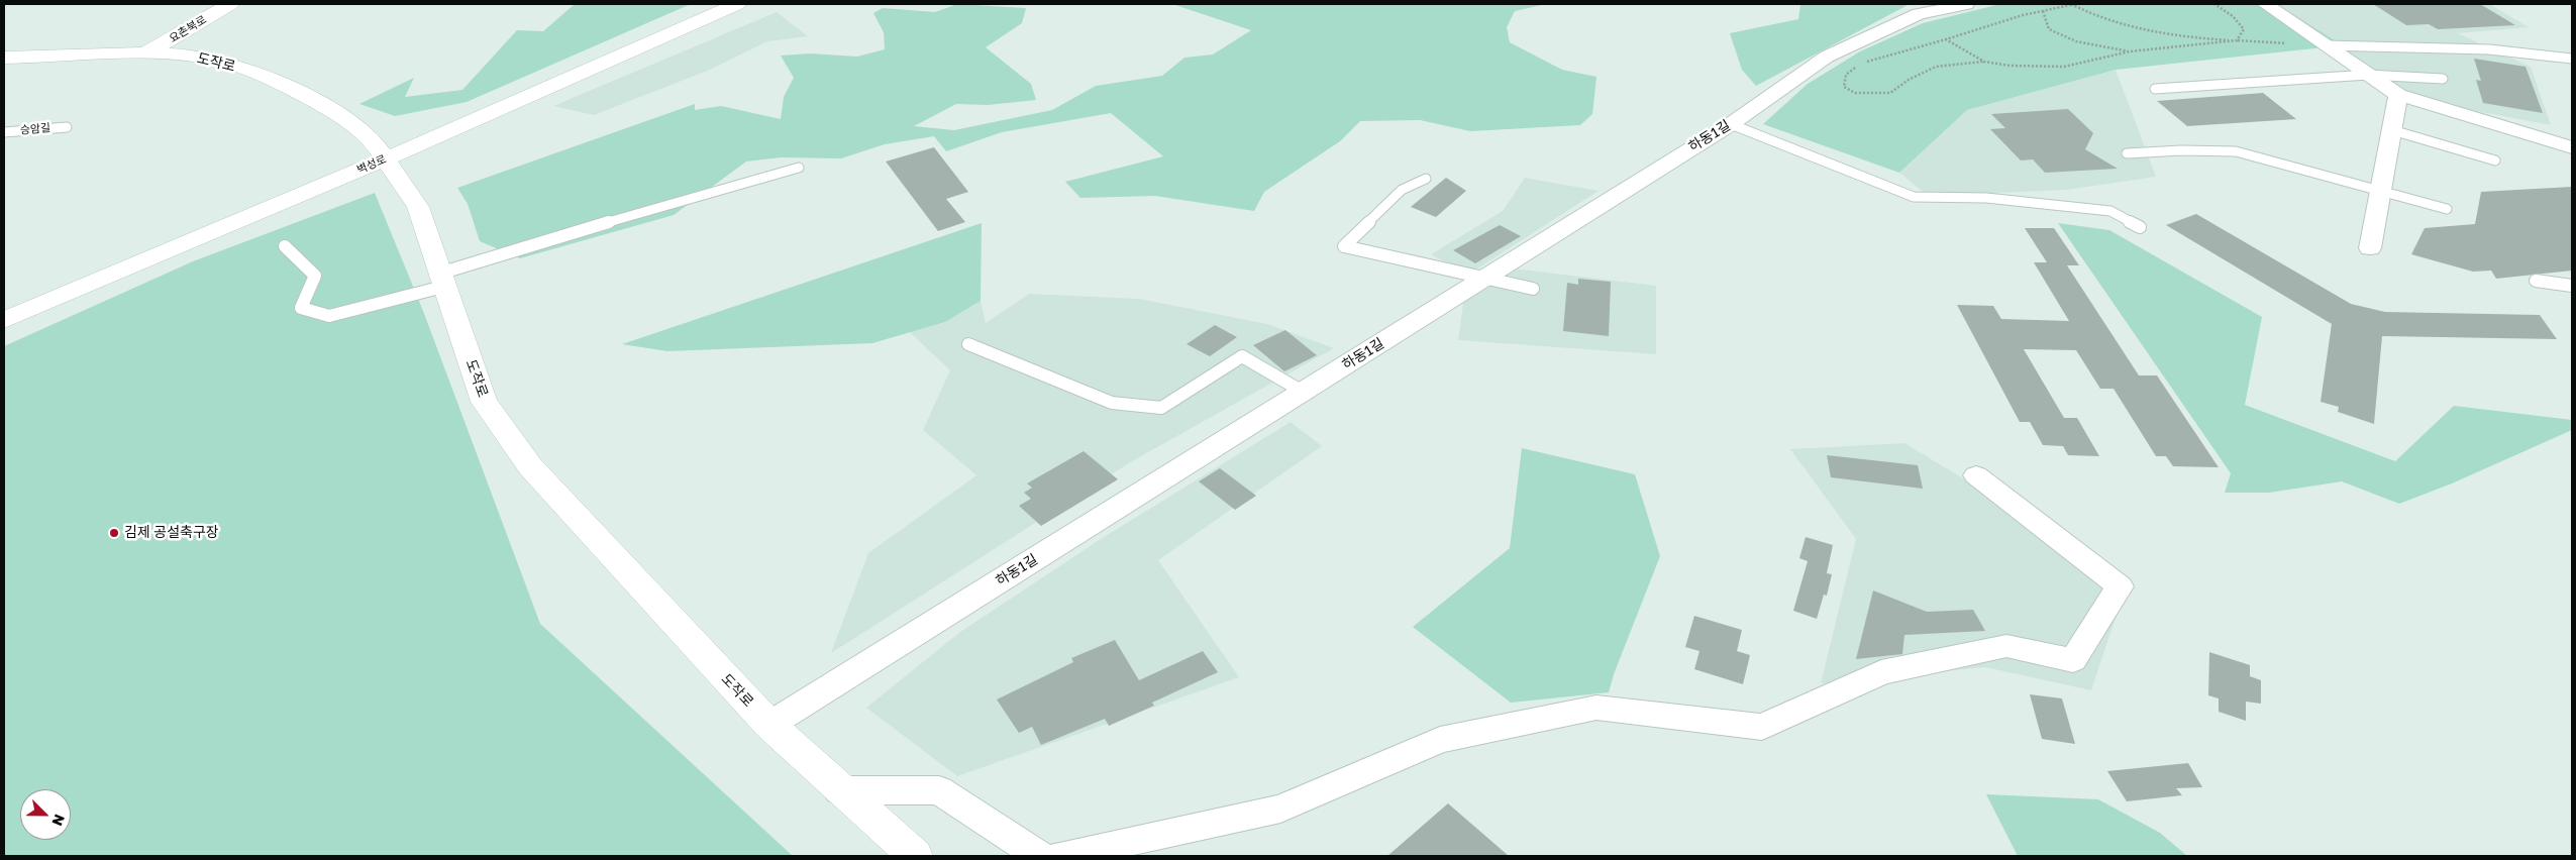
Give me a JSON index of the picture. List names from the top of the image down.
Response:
{
  "streets": {
    "street": [
      "요촌북로",
      "도작로",
      "하동1길",
      "벽성로"
    ],
    "lane": ["승암길"]
  },
  "crossings": [
    ["요촌북로", "도작로"],
    ["도작로", "하동1길"],
    ["도작로", "벽성로"]
  ],
  "places": ["김제 공설축구장"],
  "north": "bottom right"
}
